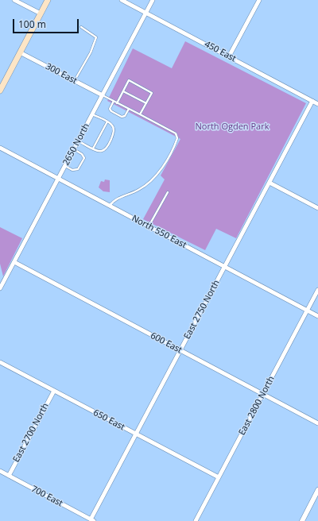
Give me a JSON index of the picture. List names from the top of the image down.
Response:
{
  "streets": {
    "street": [
      "450 East",
      "300 East",
      "2650 North",
      "North 550 East",
      "East 2750 North",
      "600 East",
      "East 2800 North",
      "650 East",
      "East 2700 North",
      "700 East"
    ]
  },
  "crossings": [
    ["450 East", "2650 North"],
    ["450 East", "East 2750 North"],
    ["300 East", "2650 North"],
    ["2650 North", "North 550 East"],
    ["2650 North", "600 East"],
    ["North 550 East", "East 2750 North"],
    ["North 550 East", "East 2800 North"],
    ["East 2750 North", "600 East"],
    ["East 2750 North", "650 East"],
    ["East 2750 North", "700 East"],
    ["600 East", "East 2800 North"],
    ["East 2800 North", "650 East"],
    ["650 East", "East 2700 North"],
    ["East 2700 North", "700 East"]
  ],
  "parks": ["North Ogden Park"],
  "scale_bar": "100 m"
}
